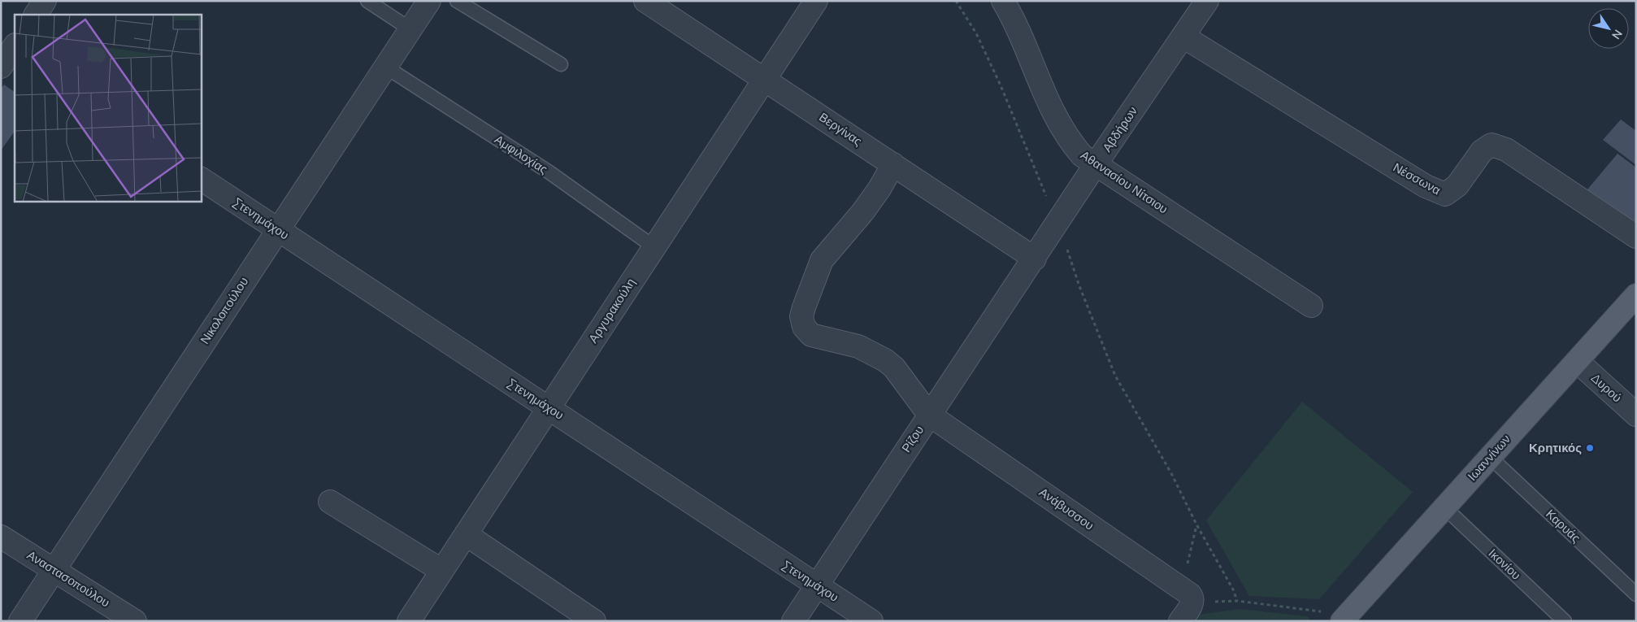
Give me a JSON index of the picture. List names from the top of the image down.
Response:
{
  "streets": {
    "main road": ["Ιωαννίνων"],
    "street": [
      "Βεργίνας",
      "Αβδήρων",
      "Νέσσωνα",
      "Αθανασίου Νίτσιου",
      "Στενημάχου",
      "Νικολοπούλου",
      "Αργυρακούλη",
      "Δυρού",
      "Ρίζου",
      "Ανάβυσσου",
      "Αναστασοπούλου"
    ],
    "lane": ["Αμφιλοχίας", "Καρυάς", "Ικονίου"]
  },
  "crossings": [
    ["Βεργίνας", "Αβδήρων"],
    ["Βεργίνας", "Αργυρακούλη"],
    ["Βεργίνας", "Ρίζου"],
    ["Βεργίνας", "Ανάβυσσου"],
    ["Αβδήρων", "Νέσσωνα"],
    ["Αβδήρων", "Αθανασίου Νίτσιου"],
    ["Αβδήρων", "Ρίζου"],
    ["Αμφιλοχίας", "Νικολοπούλου"],
    ["Αμφιλοχίας", "Αργυρακούλη"],
    ["Στενημάχου", "Νικολοπούλου"],
    ["Στενημάχου", "Αργυρακούλη"],
    ["Στενημάχου", "Ρίζου"],
    ["Νικολοπούλου", "Αναστασοπούλου"],
    ["Δυρού", "Ιωαννίνων"],
    ["Ρίζου", "Ανάβυσσου"],
    ["Ιωαννίνων", "Καρυάς"],
    ["Ιωαννίνων", "Ικονίου"]
  ],
  "places": ["Κρητικός"],
  "north": "bottom right"
}
